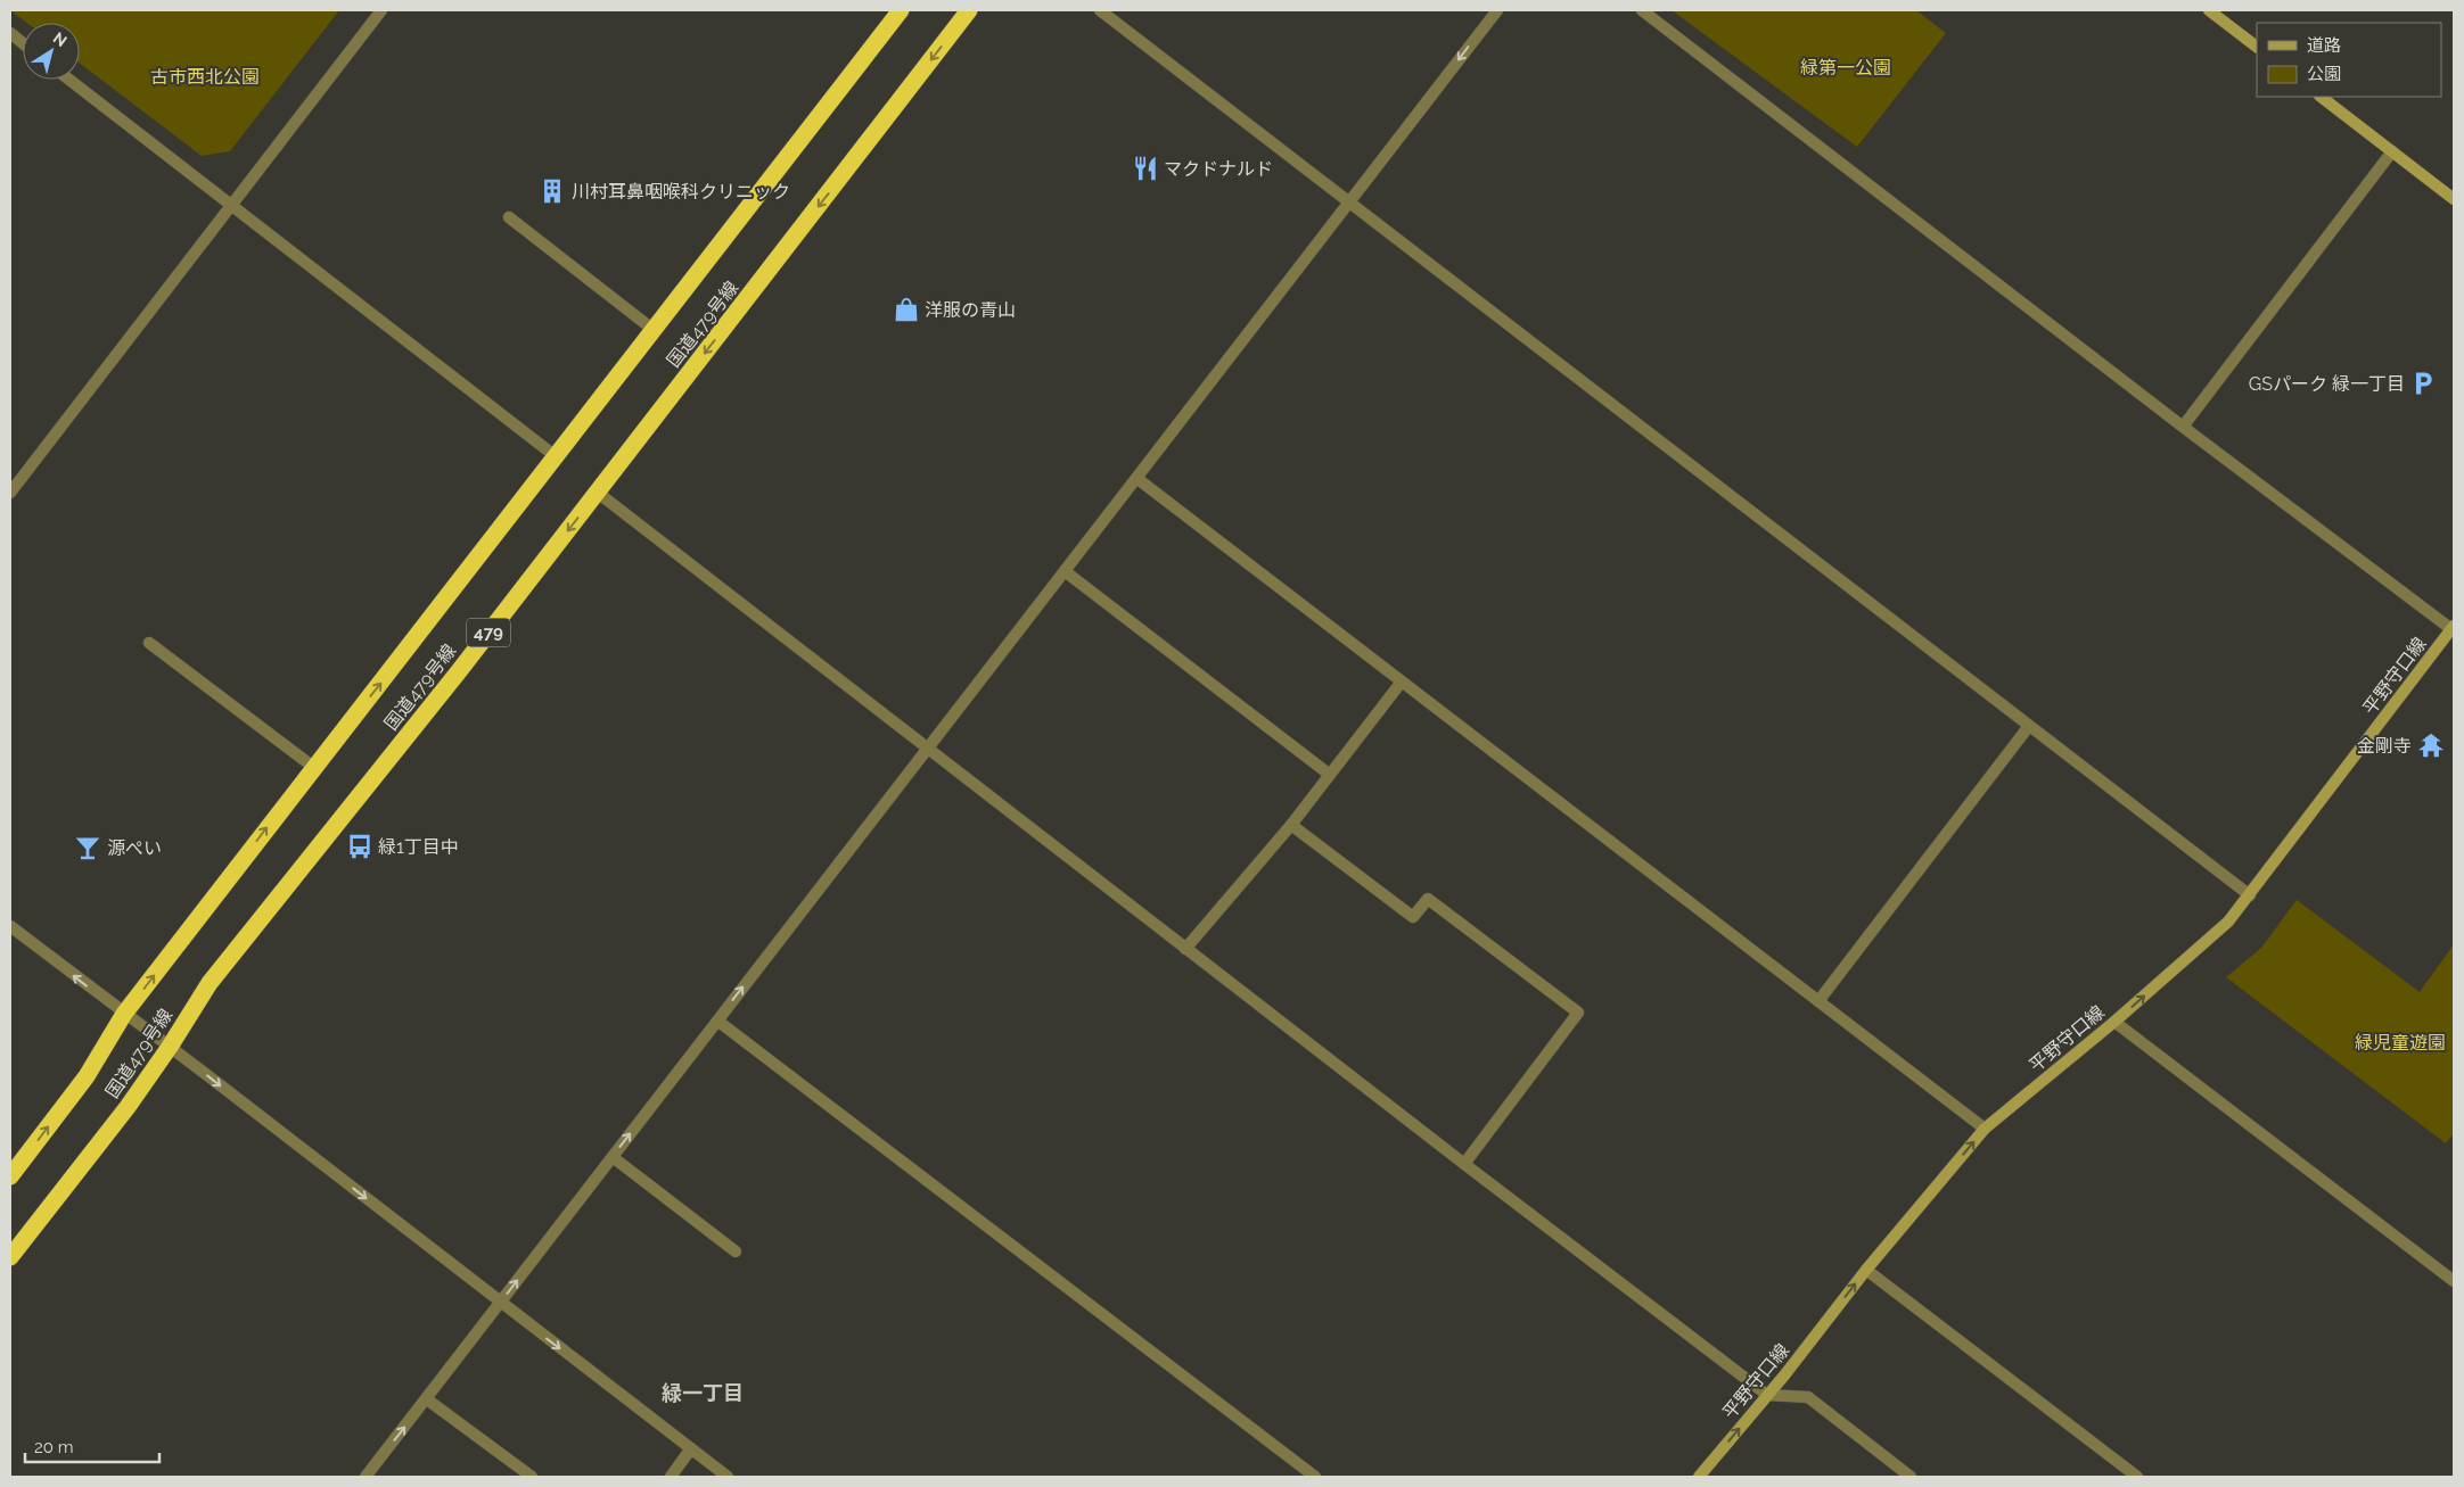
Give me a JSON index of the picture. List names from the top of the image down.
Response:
{
  "streets": {
    "highway": ["国道479号線", "479"],
    "main road": ["平野守口線"]
  },
  "one_way": ["平野守口線"],
  "districts": ["緑一丁目"],
  "parks": ["緑第一公園", "古市西北公園", "緑児童遊園"],
  "places": {
    "restaurant": ["マクドナルド"],
    "building": ["川村耳鼻咽喉科クリニック"],
    "shop": ["洋服の青山"],
    "parking": ["GSパーク 緑一丁目"],
    "temple": ["金剛寺"],
    "bus stop": ["緑1丁目中"],
    "bar": ["源ぺい"]
  },
  "legend": ["道路", "公園"],
  "scale_bar": "20 m",
  "north": "top right"
}
